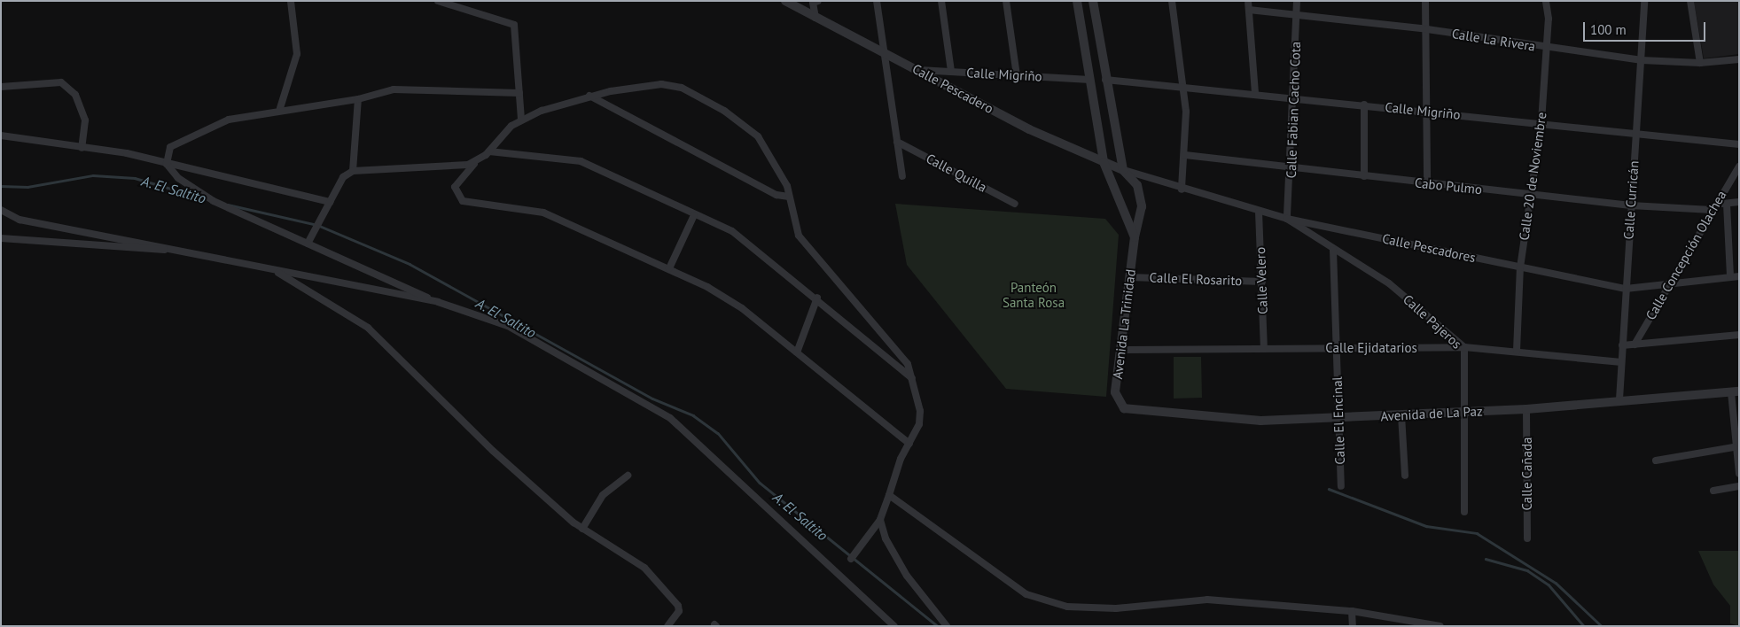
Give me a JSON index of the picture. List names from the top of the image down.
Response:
{
  "streets": {
    "street": [
      "Calle La Rivera",
      "Calle Migriño",
      "Calle Pescadero",
      "Calle Fabian Cacho Cota",
      "Calle Quilla",
      "Calle 20 de Noviembre",
      "Cabo Pulmo",
      "Calle Curricán",
      "Calle Pescadores",
      "Calle Concepción Olachea",
      "Calle El Rosarito",
      "Calle Velero",
      "Calle Pajeros",
      "Avenida La Trinidad",
      "Calle Ejidatarios",
      "Avenida de La Paz",
      "Calle El Encinal",
      "Calle Cañada"
    ]
  },
  "crossings": [
    ["Calle La Rivera", "Calle Fabian Cacho Cota"],
    ["Calle La Rivera", "Calle 20 de Noviembre"],
    ["Calle La Rivera", "Calle Curricán"],
    ["Calle Migriño", "Calle Pescadero"],
    ["Calle Migriño", "Calle Fabian Cacho Cota"],
    ["Calle Migriño", "Calle 20 de Noviembre"],
    ["Calle Migriño", "Calle Curricán"],
    ["Calle Migriño", "Avenida La Trinidad"],
    ["Calle Pescadero", "Calle Pescadores"],
    ["Calle Pescadero", "Avenida La Trinidad"],
    ["Calle Fabian Cacho Cota", "Cabo Pulmo"],
    ["Calle Fabian Cacho Cota", "Calle Pescadores"],
    ["Calle Fabian Cacho Cota", "Calle Pajeros"],
    ["Calle 20 de Noviembre", "Cabo Pulmo"],
    ["Calle 20 de Noviembre", "Calle Pescadores"],
    ["Calle 20 de Noviembre", "Calle Ejidatarios"],
    ["Cabo Pulmo", "Calle Curricán"],
    ["Cabo Pulmo", "Calle Concepción Olachea"],
    ["Calle Curricán", "Calle Pescadores"],
    ["Calle Curricán", "Calle Ejidatarios"],
    ["Calle Curricán", "Avenida de La Paz"],
    ["Calle Pescadores", "Calle Concepción Olachea"],
    ["Calle Pescadores", "Calle Velero"],
    ["Calle Pescadores", "Calle Pajeros"],
    ["Calle Pescadores", "Avenida La Trinidad"],
    ["Calle El Rosarito", "Calle Velero"],
    ["Calle El Rosarito", "Avenida La Trinidad"],
    ["Calle Velero", "Calle Ejidatarios"],
    ["Calle Pajeros", "Calle Ejidatarios"],
    ["Calle Pajeros", "Avenida de La Paz"],
    ["Calle Pajeros", "Calle El Encinal"],
    ["Avenida La Trinidad", "Calle Ejidatarios"],
    ["Avenida La Trinidad", "Avenida de La Paz"],
    ["Calle Ejidatarios", "Calle El Encinal"],
    ["Avenida de La Paz", "Calle El Encinal"],
    ["Avenida de La Paz", "Calle Cañada"]
  ],
  "water": ["A. El Saltito"],
  "parks": ["Panteón Santa Rosa"],
  "scale_bar": "100 m"
}
